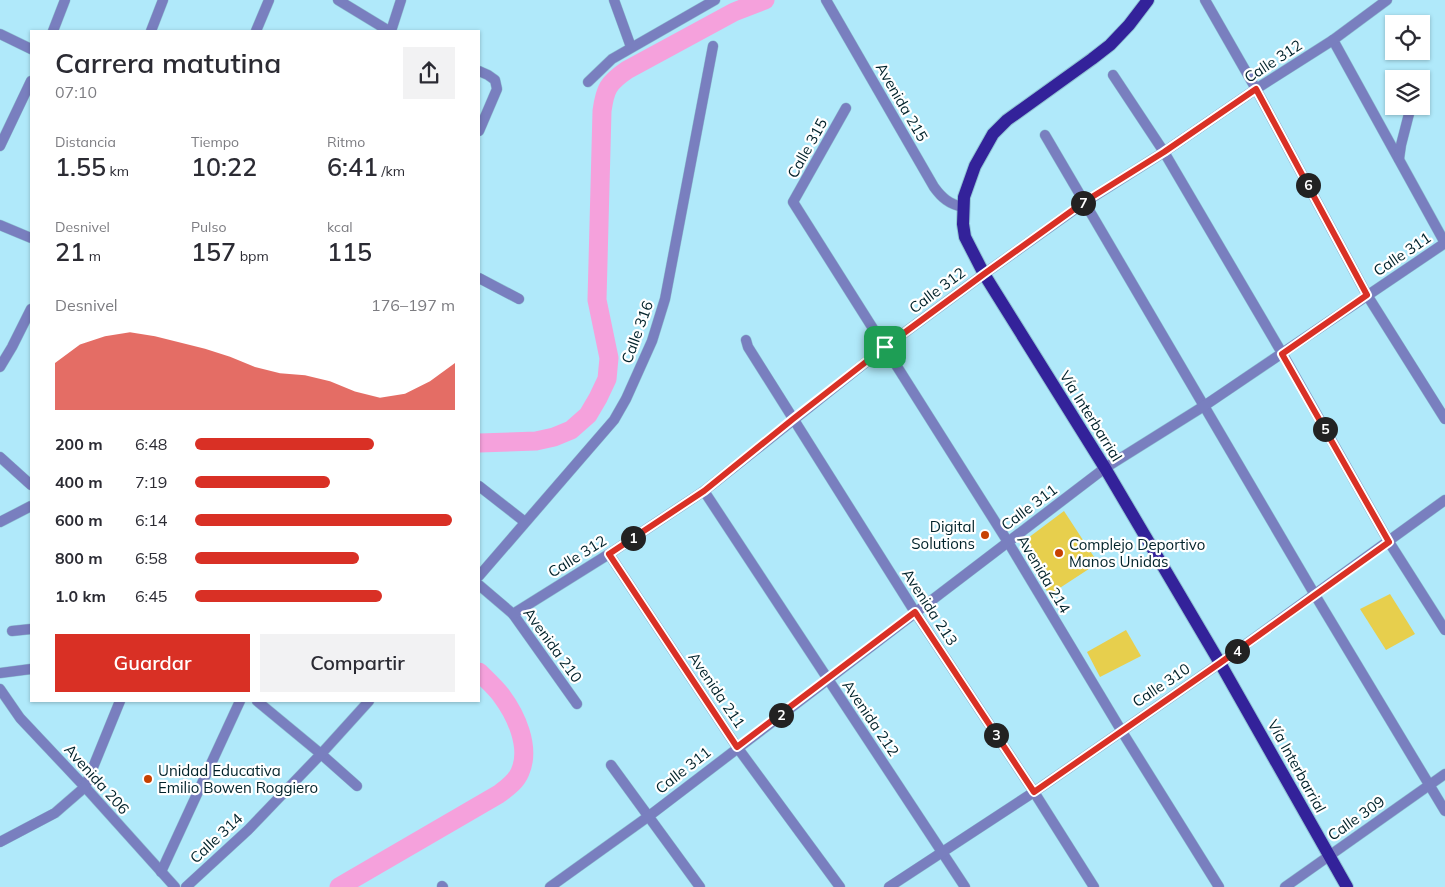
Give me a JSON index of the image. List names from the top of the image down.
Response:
{
  "streets": {
    "main road": ["Vía Interbarrial"],
    "street": [
      "Calle 312",
      "Avenida 215",
      "Calle 315",
      "Calle 311",
      "Calle 316",
      "Avenida 214",
      "Avenida 213",
      "Avenida 210",
      "Calle 310",
      "Avenida 211",
      "Avenida 212",
      "Avenida 206",
      "Calle 309",
      "Calle 314"
    ]
  },
  "crossings": [
    ["Calle 312", "Vía Interbarrial"],
    ["Calle 312", "Avenida 214"],
    ["Calle 312", "Avenida 213"],
    ["Calle 312", "Avenida 210"],
    ["Calle 312", "Avenida 211"],
    ["Calle 312", "Avenida 212"],
    ["Avenida 215", "Vía Interbarrial"],
    ["Calle 315", "Avenida 214"],
    ["Calle 311", "Vía Interbarrial"],
    ["Calle 311", "Avenida 214"],
    ["Calle 311", "Avenida 213"],
    ["Calle 311", "Avenida 211"],
    ["Calle 311", "Avenida 212"],
    ["Vía Interbarrial", "Calle 310"],
    ["Vía Interbarrial", "Calle 309"],
    ["Avenida 214", "Calle 310"],
    ["Avenida 213", "Calle 310"],
    ["Calle 310", "Avenida 212"]
  ],
  "places": ["Digital Solutions", "Complejo Deportivo Manos Unidas", "Unidad Educativa Emilio Bowen Roggiero"],
  "page": {
    "heading": ["Carrera matutina", "07:10"],
    "stats": [
      ["Distancia", "1.55 km"],
      ["Tiempo", "10:22"],
      ["Ritmo", "6:41 /km"],
      ["Desnivel", "21 m"],
      ["Pulso", "157 bpm"],
      ["kcal", "115"]
    ],
    "pins": [
      "6",
      "7",
      "5",
      "1",
      "4",
      "2",
      "3"
    ],
    "chart": ["Desnivel", "176–197 m"],
    "list": [
      {
        "name": "200 m",
        "note": "6:48"
      },
      {
        "name": "400 m",
        "note": "7:19"
      },
      {
        "name": "600 m",
        "note": "6:14"
      },
      {
        "name": "800 m",
        "note": "6:58"
      },
      {
        "name": "1.0 km",
        "note": "6:45"
      }
    ],
    "buttons": ["Guardar", "Compartir"]
  }
}
